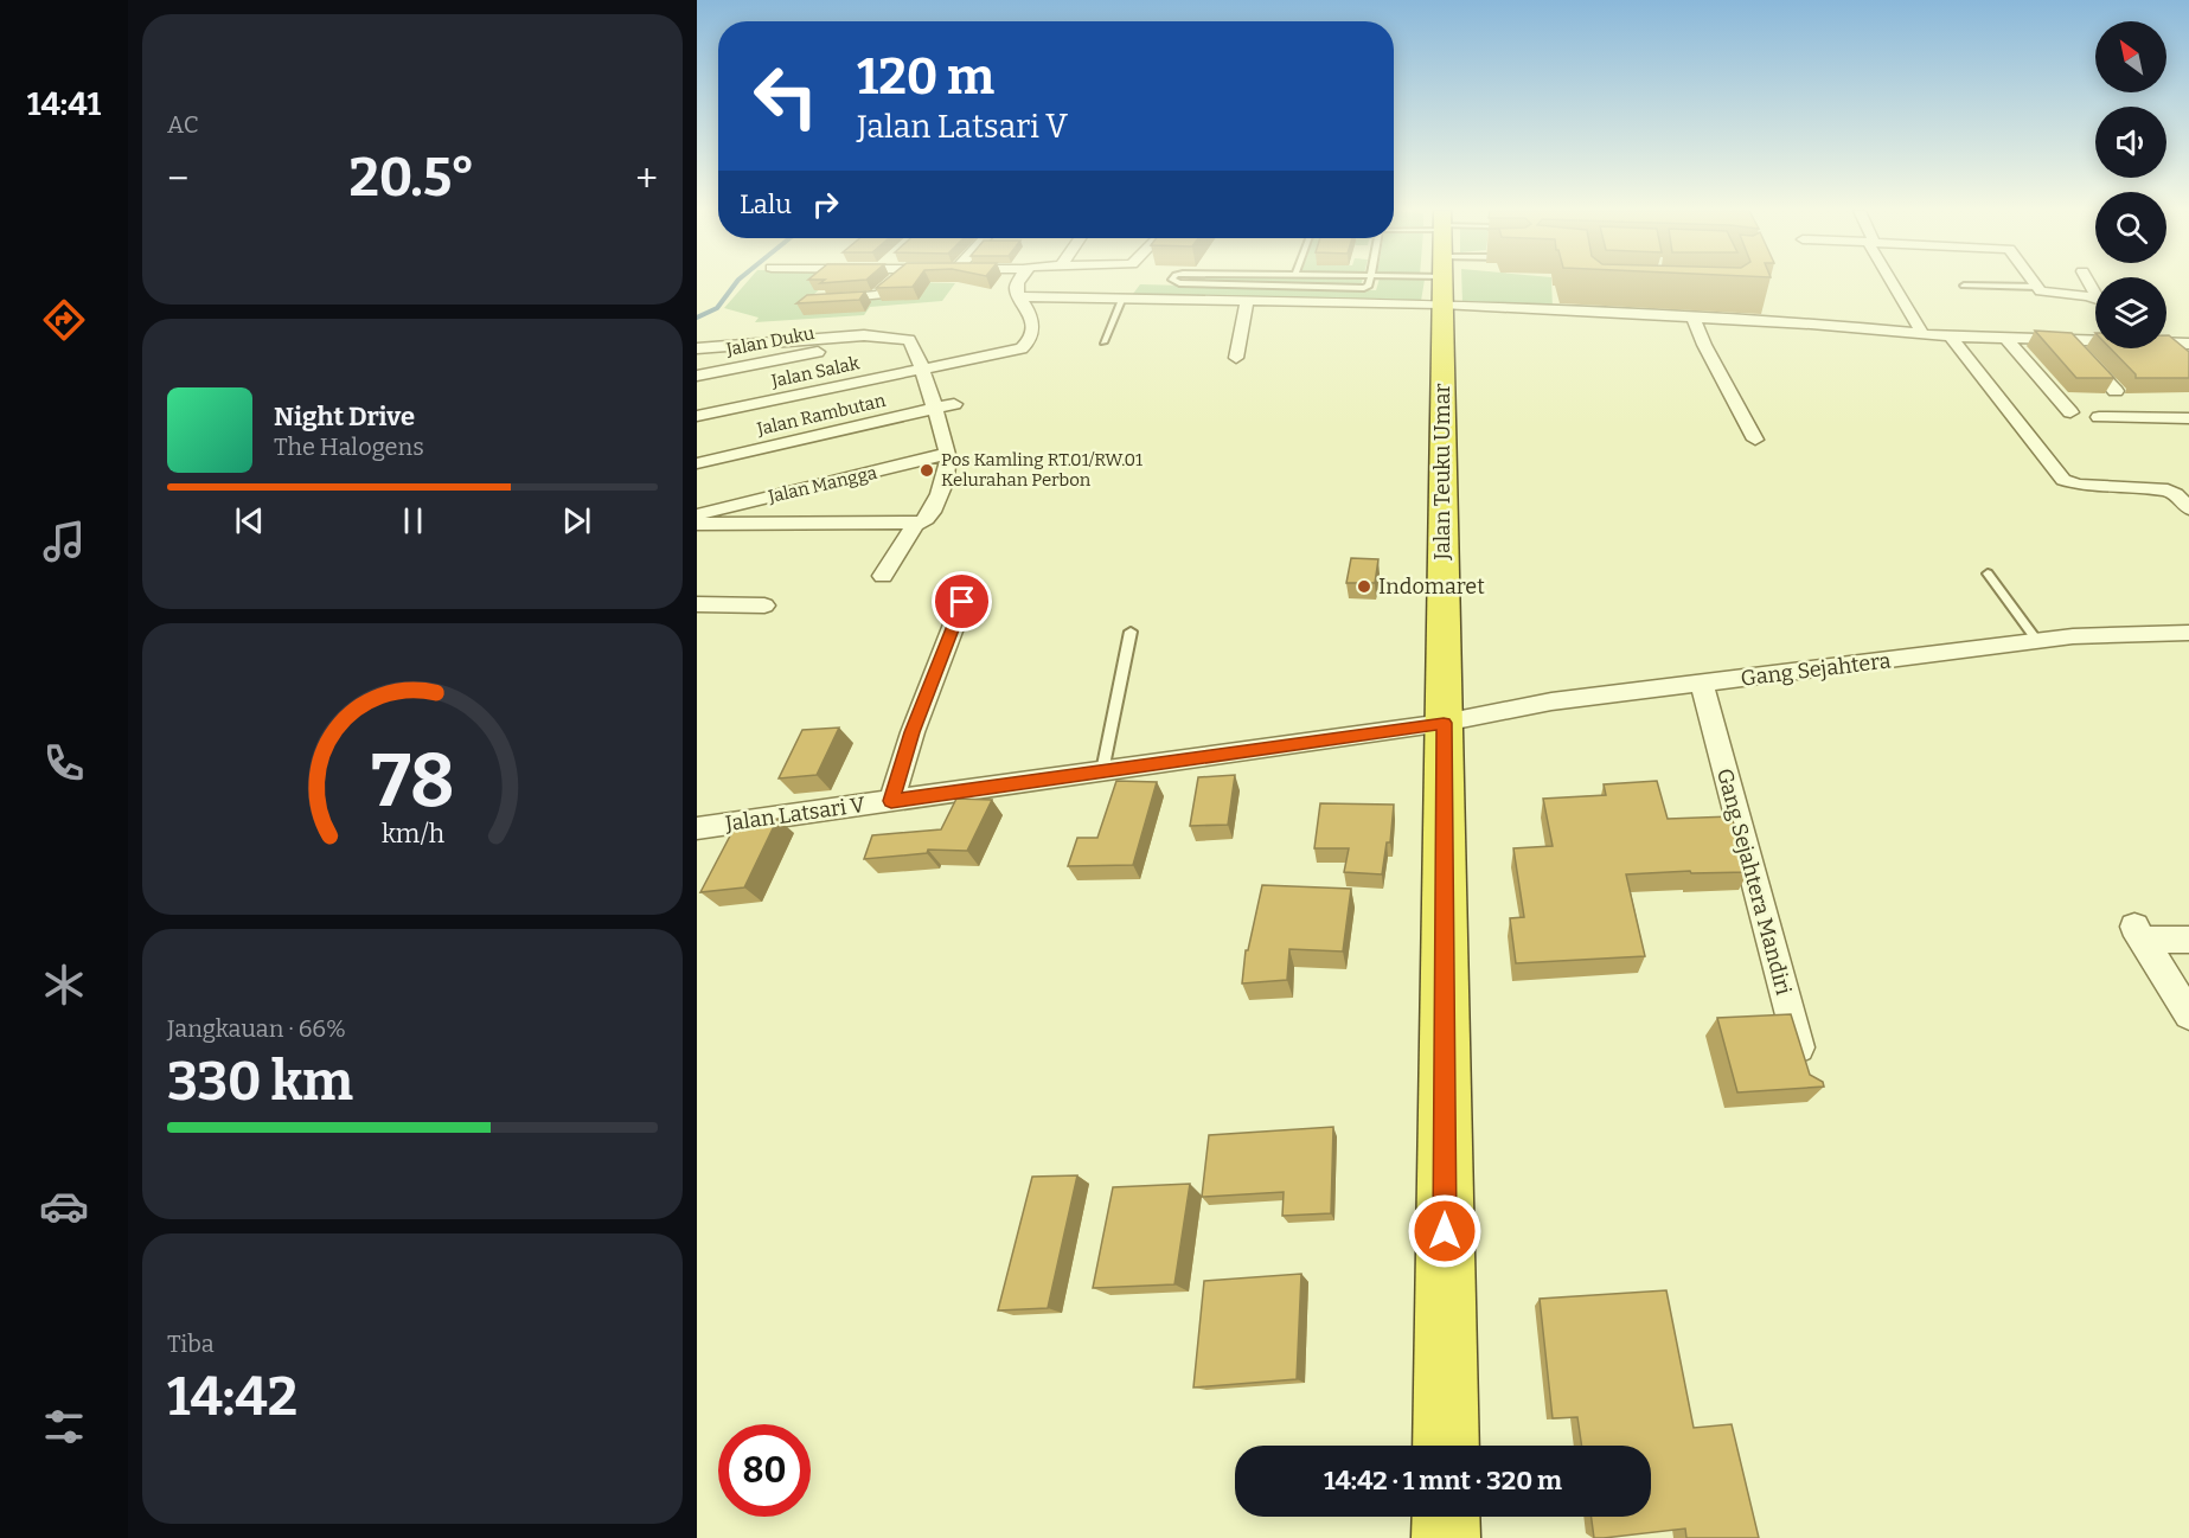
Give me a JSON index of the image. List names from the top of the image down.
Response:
{
  "streets": {
    "highway": ["Jalan Teuku Umar"],
    "street": [
      "Jalan Duku",
      "Jalan Salak",
      "Jalan Rambutan",
      "Jalan Mangga",
      "Gang Sejahtera",
      "Jalan Latsari V",
      "Gang Sejahtera Mandiri"
    ]
  },
  "crossings": [
    ["Jalan Salak", "Jalan Rambutan"],
    ["Jalan Teuku Umar", "Gang Sejahtera"],
    ["Jalan Teuku Umar", "Jalan Latsari V"],
    ["Gang Sejahtera", "Jalan Latsari V"],
    ["Gang Sejahtera", "Gang Sejahtera Mandiri"]
  ],
  "places": ["Pos Kamling RT.01/RW.01 Kelurahan Perbon", "Indomaret"],
  "north": "top left",
  "page": {
    "tabs": "14:41",
    "tile": [
      "AC",
      ["Jangkauan · 66%", "330 km"],
      ["Tiba", "14:42"]
    ],
    "turn": ["120 m", "Jalan Latsari V"],
    "heat": ["−", "20.5°", "+"],
    "then": "Lalu",
    "song": ["Night Drive", "The Halogens"],
    "limit": "80",
    "trip": "14:42 · 1 mnt · 320 m",
    "gauge": ["78", "km/h"]
  }
}
